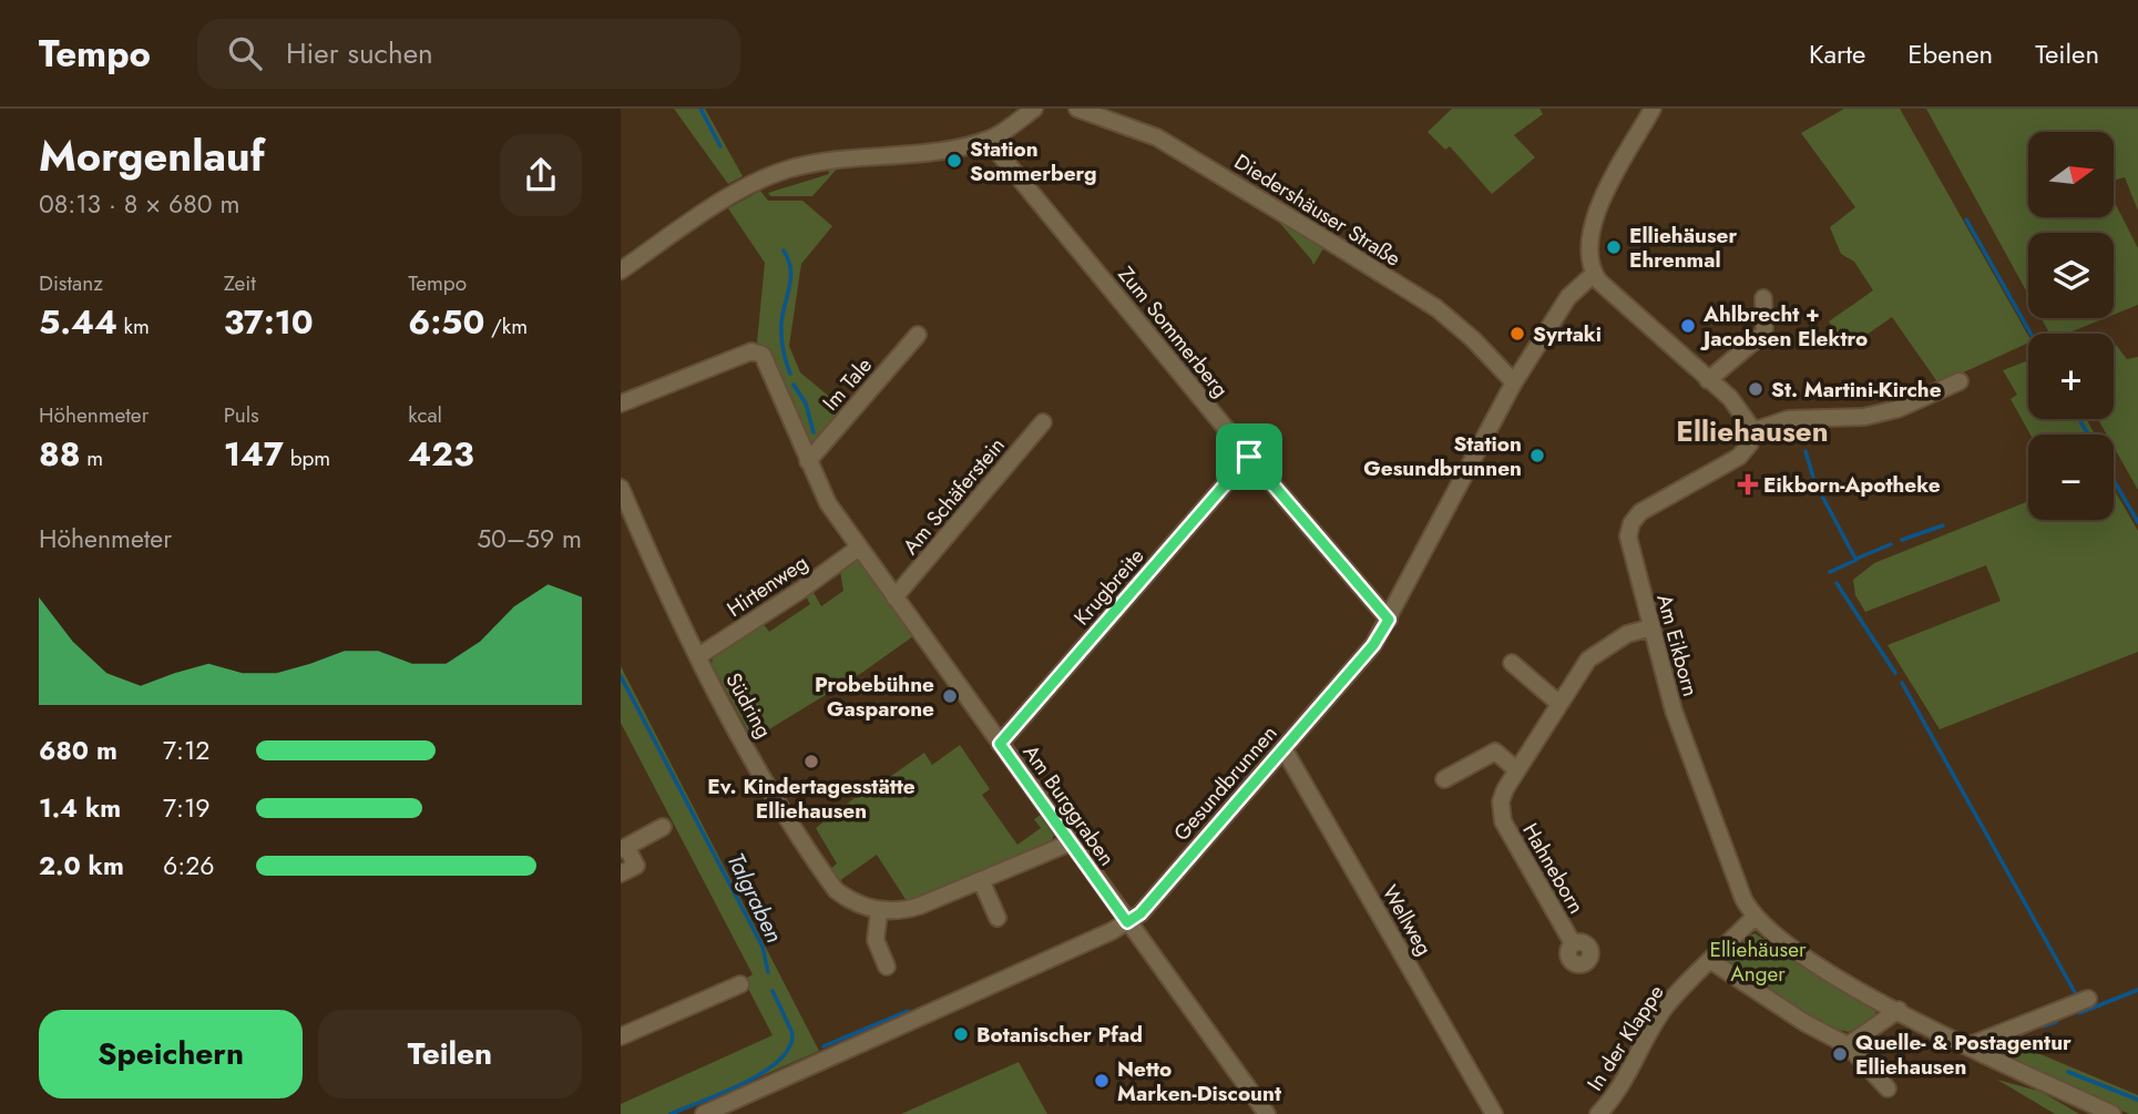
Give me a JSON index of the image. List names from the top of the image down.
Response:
{
  "streets": {
    "street": [
      "Diedershäuser Straße",
      "Zum Sommerberg",
      "Im Tale",
      "Am Schäferstein",
      "Hirtenweg",
      "Krugbreite",
      "Am Eikborn",
      "Südring",
      "Gesundbrunnen",
      "Am Burggraben",
      "Hahneborn",
      "Wellweg",
      "In der Klappe"
    ]
  },
  "crossings": [
    ["Diedershäuser Straße", "Gesundbrunnen"],
    ["Zum Sommerberg", "Krugbreite"],
    ["Zum Sommerberg", "Gesundbrunnen"],
    ["Im Tale", "Am Burggraben"],
    ["Am Schäferstein", "Am Burggraben"],
    ["Hirtenweg", "Südring"],
    ["Hirtenweg", "Am Burggraben"],
    ["Krugbreite", "Am Burggraben"],
    ["Am Eikborn", "Hahneborn"],
    ["Am Eikborn", "In der Klappe"],
    ["Gesundbrunnen", "Am Burggraben"],
    ["Gesundbrunnen", "Wellweg"]
  ],
  "districts": ["Elliehausen"],
  "water": ["Talgraben"],
  "parks": ["Elliehäuser Anger"],
  "places": {
    "other": [
      "Station Sommerberg",
      "Elliehäuser Ehrenmal",
      "Ahlbrecht + Jacobsen Elektro",
      "Syrtaki",
      "St. Martini-Kirche",
      "Station Gesundbrunnen",
      "Probebühne Gasparone",
      "Ev. Kindertagesstätte Elliehausen",
      "Botanischer Pfad",
      "Quelle- & Postagentur Elliehausen",
      "Netto Marken-Discount"
    ],
    "health": ["Eikborn-Apotheke"]
  },
  "north": "right",
  "page": {
    "header": "Tempo",
    "search": "Hier suchen",
    "nav": ["Karte", "Ebenen", "Teilen"],
    "heading": ["Morgenlauf", "08:13 · 8 × 680 m"],
    "map_buttons": ["+", "−"],
    "stats": [
      ["Distanz", "5.44 km"],
      ["Zeit", "37:10"],
      ["Tempo", "6:50 /km"],
      ["Höhenmeter", "88 m"],
      ["Puls", "147 bpm"],
      ["kcal", "423"]
    ],
    "chart": ["Höhenmeter", "50–59 m"],
    "list": [
      {
        "name": "680 m",
        "note": "7:12"
      },
      {
        "name": "1.4 km",
        "note": "7:19"
      },
      {
        "name": "2.0 km",
        "note": "6:26"
      }
    ],
    "buttons": ["Speichern", "Teilen"]
  }
}
